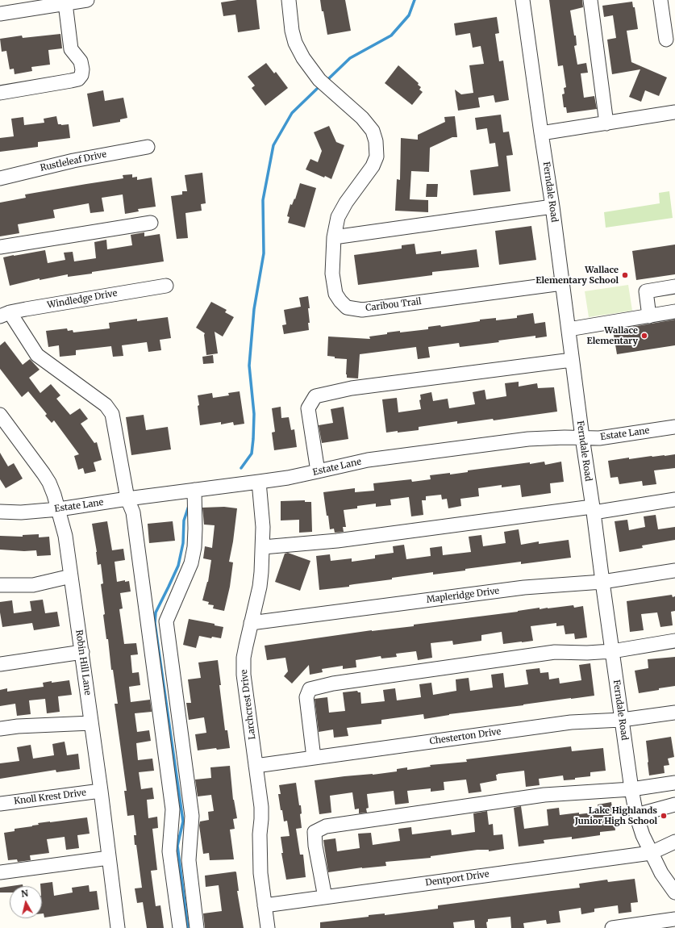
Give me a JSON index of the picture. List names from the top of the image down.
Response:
{
  "streets": {
    "street": [
      "Rustleleaf Drive",
      "Ferndale Road",
      "Windledge Drive",
      "Caribou Trail",
      "Estate Lane",
      "Mapleridge Drive",
      "Robin Hill Lane",
      "Larchcrest Drive",
      "Chesterton Drive",
      "Knoll Krest Drive",
      "Dentport Drive"
    ]
  },
  "crossings": [
    ["Ferndale Road", "Caribou Trail"],
    ["Ferndale Road", "Estate Lane"],
    ["Ferndale Road", "Mapleridge Drive"],
    ["Ferndale Road", "Chesterton Drive"],
    ["Ferndale Road", "Dentport Drive"],
    ["Estate Lane", "Robin Hill Lane"],
    ["Estate Lane", "Larchcrest Drive"],
    ["Mapleridge Drive", "Larchcrest Drive"],
    ["Robin Hill Lane", "Knoll Krest Drive"],
    ["Larchcrest Drive", "Chesterton Drive"],
    ["Larchcrest Drive", "Dentport Drive"]
  ],
  "places": ["Wallace Elementary School", "Wallace Elementary", "Lake Highlands Junior High School"],
  "north": "top"
}
